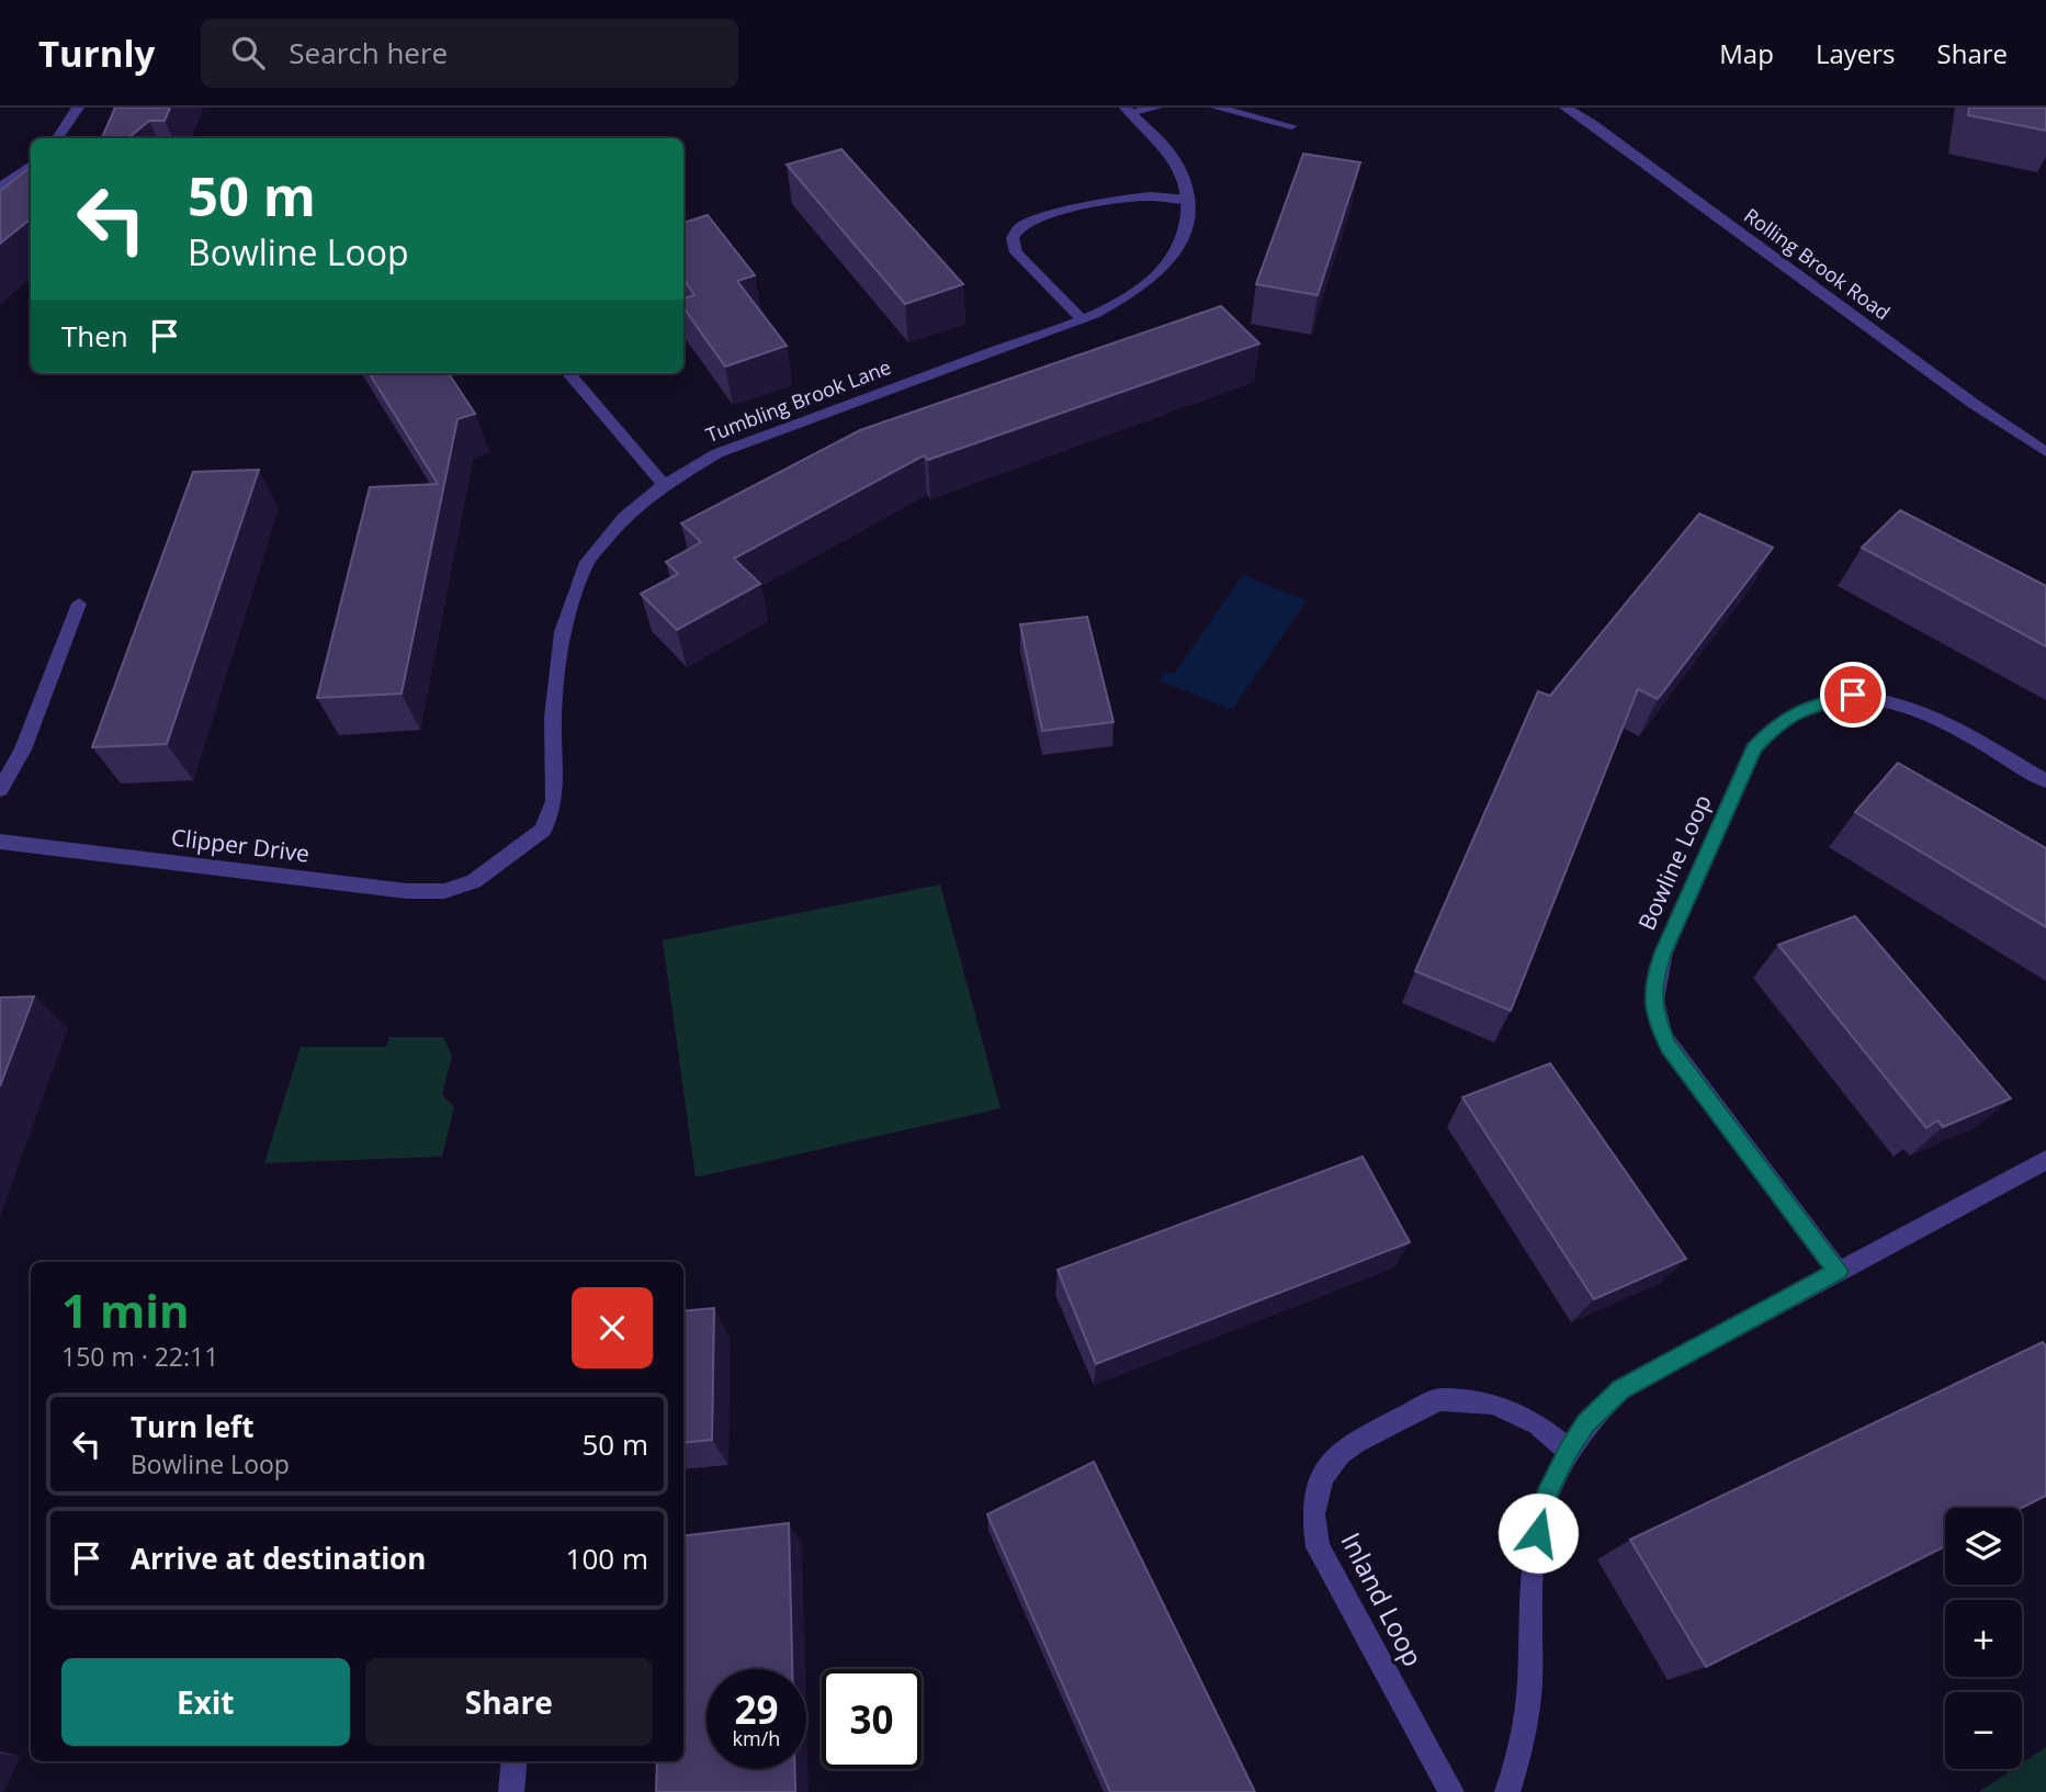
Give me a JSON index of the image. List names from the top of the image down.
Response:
{
  "streets": {
    "street": [
      "Rolling Brook Road",
      "Tumbling Brook Lane",
      "Clipper Drive",
      "Bowline Loop",
      "Inland Loop"
    ]
  },
  "crossings": [
    ["Tumbling Brook Lane", "Clipper Drive"]
  ],
  "page": {
    "header": "Turnly",
    "search": "Search here",
    "nav": ["Map", "Layers", "Share"],
    "turn": ["50 m", "Bowline Loop"],
    "then": "Then",
    "heading": ["1 min", "150 m · 22:11"],
    "list": [
      {
        "name": "Turn left",
        "note": "Bowline Loop",
        "value": "50 m"
      },
      {
        "name": "Arrive at destination",
        "value": "100 m"
      }
    ],
    "map_buttons": ["+", "−"],
    "buttons": ["Exit", "Share"],
    "speed": "29 km/h",
    "limit": "30"
  }
}
